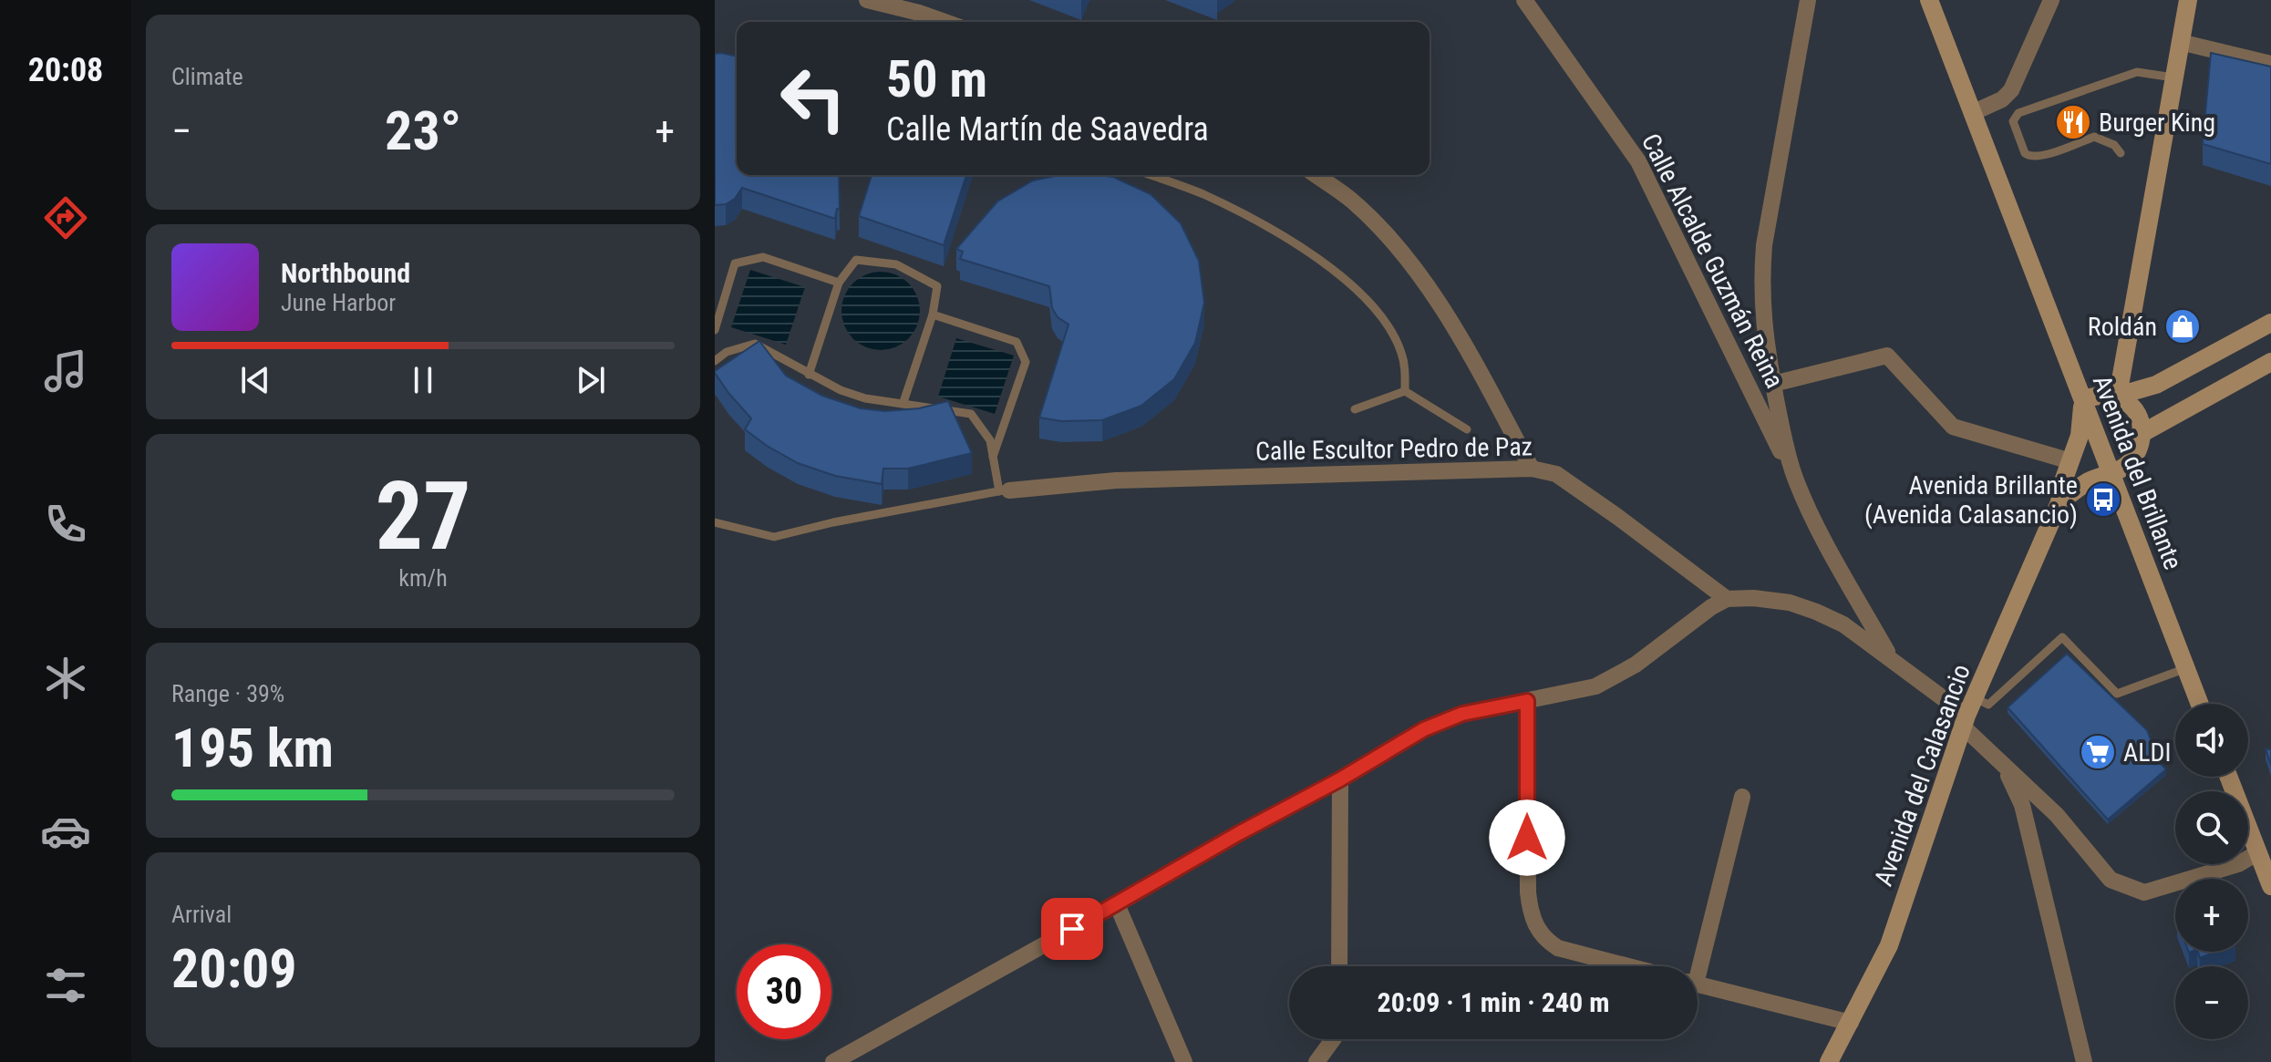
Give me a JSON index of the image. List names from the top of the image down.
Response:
{
  "streets": {
    "street": [
      "Calle Alcalde Guzmán Reina",
      "Calle Escultor Pedro de Paz",
      "Avenida del Brillante",
      "Avenida del Calasancio"
    ]
  },
  "crossings": [
    ["Avenida del Brillante", "Avenida del Calasancio"]
  ],
  "places": {
    "restaurant": ["Burger King"],
    "shop": ["Roldán"],
    "bus stop": ["Avenida Brillante (Avenida Calasancio)"],
    "supermarket": ["ALDI"]
  },
  "page": {
    "tabs": "20:08",
    "tile": [
      "Climate",
      ["27", "km/h"],
      ["Range · 39%", "195 km"],
      ["Arrival", "20:09"]
    ],
    "turn": ["50 m", "Calle Martín de Saavedra"],
    "heat": ["−", "23°", "+"],
    "song": ["Northbound", "June Harbor"],
    "map_buttons": ["+", "−"],
    "limit": "30",
    "trip": "20:09 · 1 min · 240 m"
  }
}
